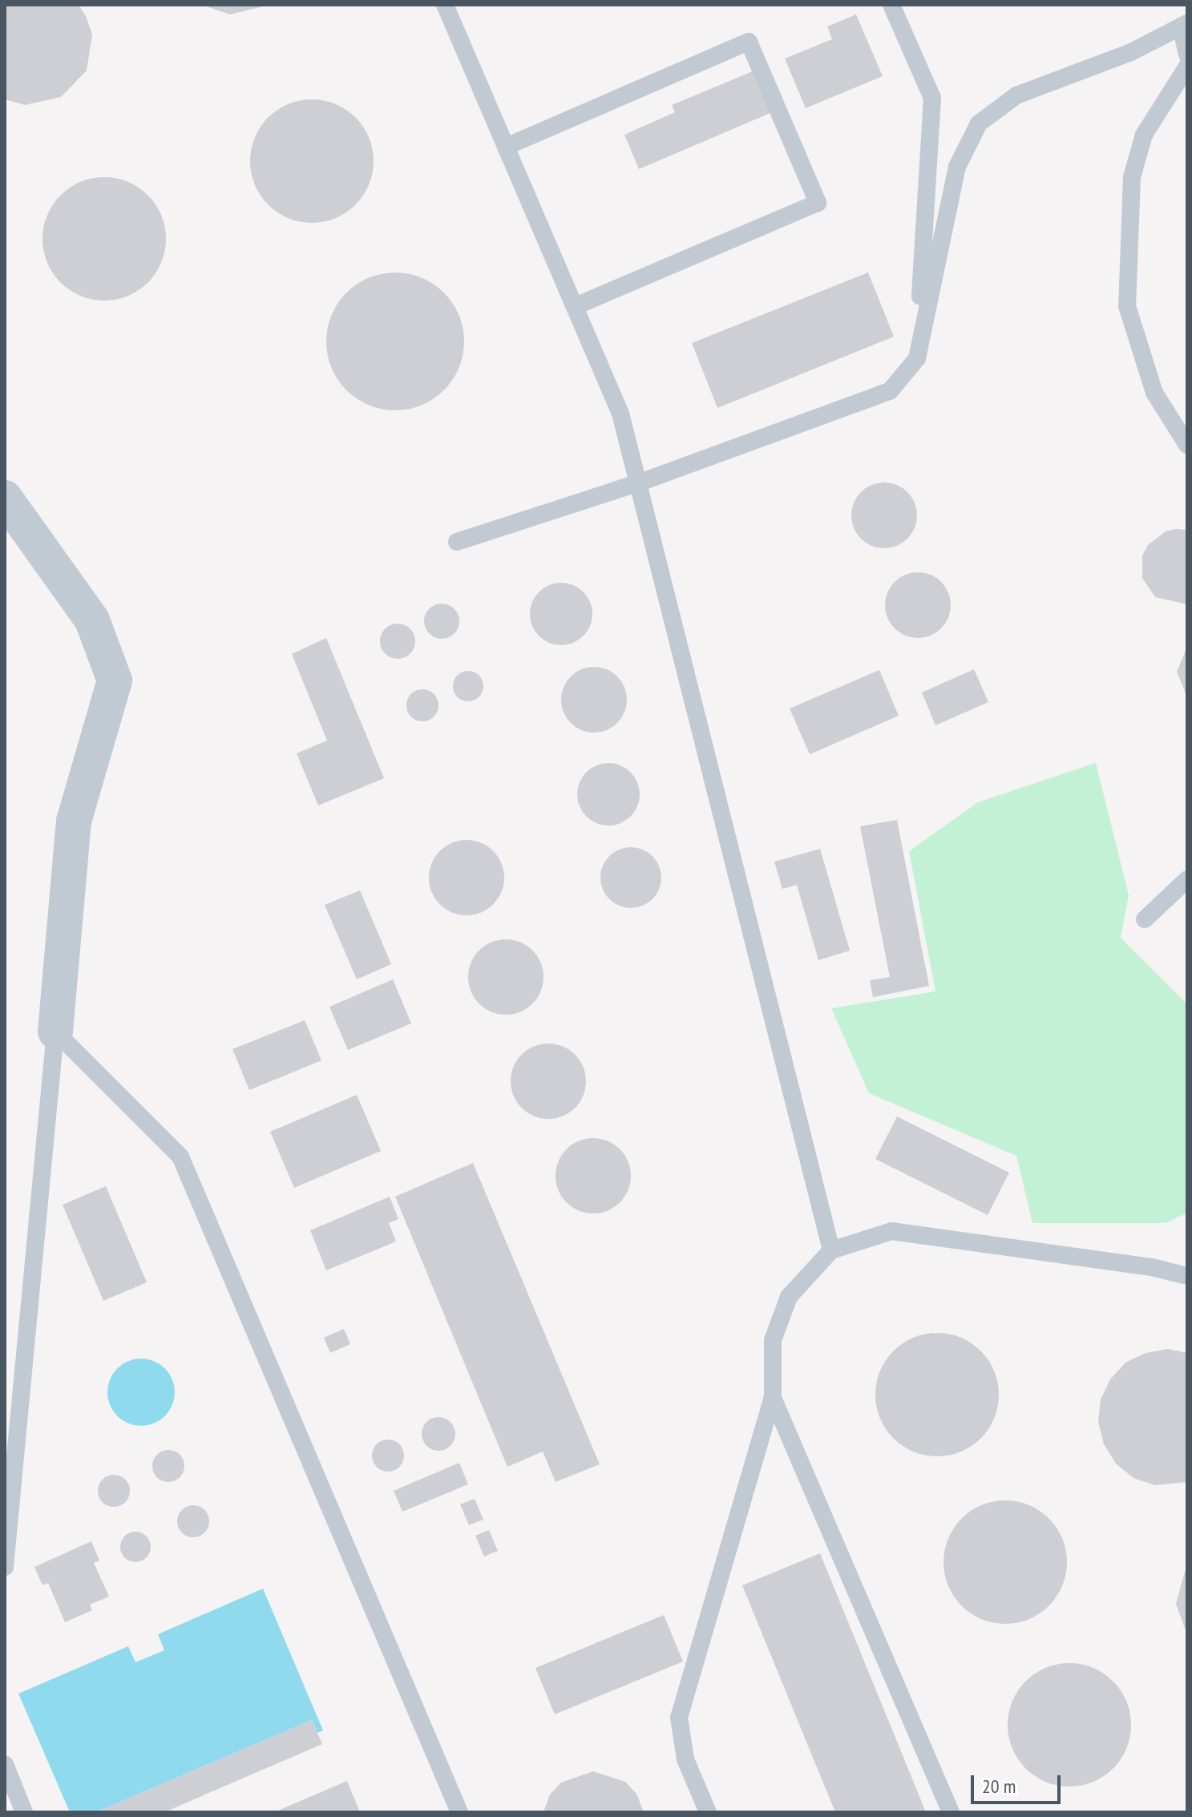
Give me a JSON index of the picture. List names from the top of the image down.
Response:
{
  "scale_bar": "20 m"
}
